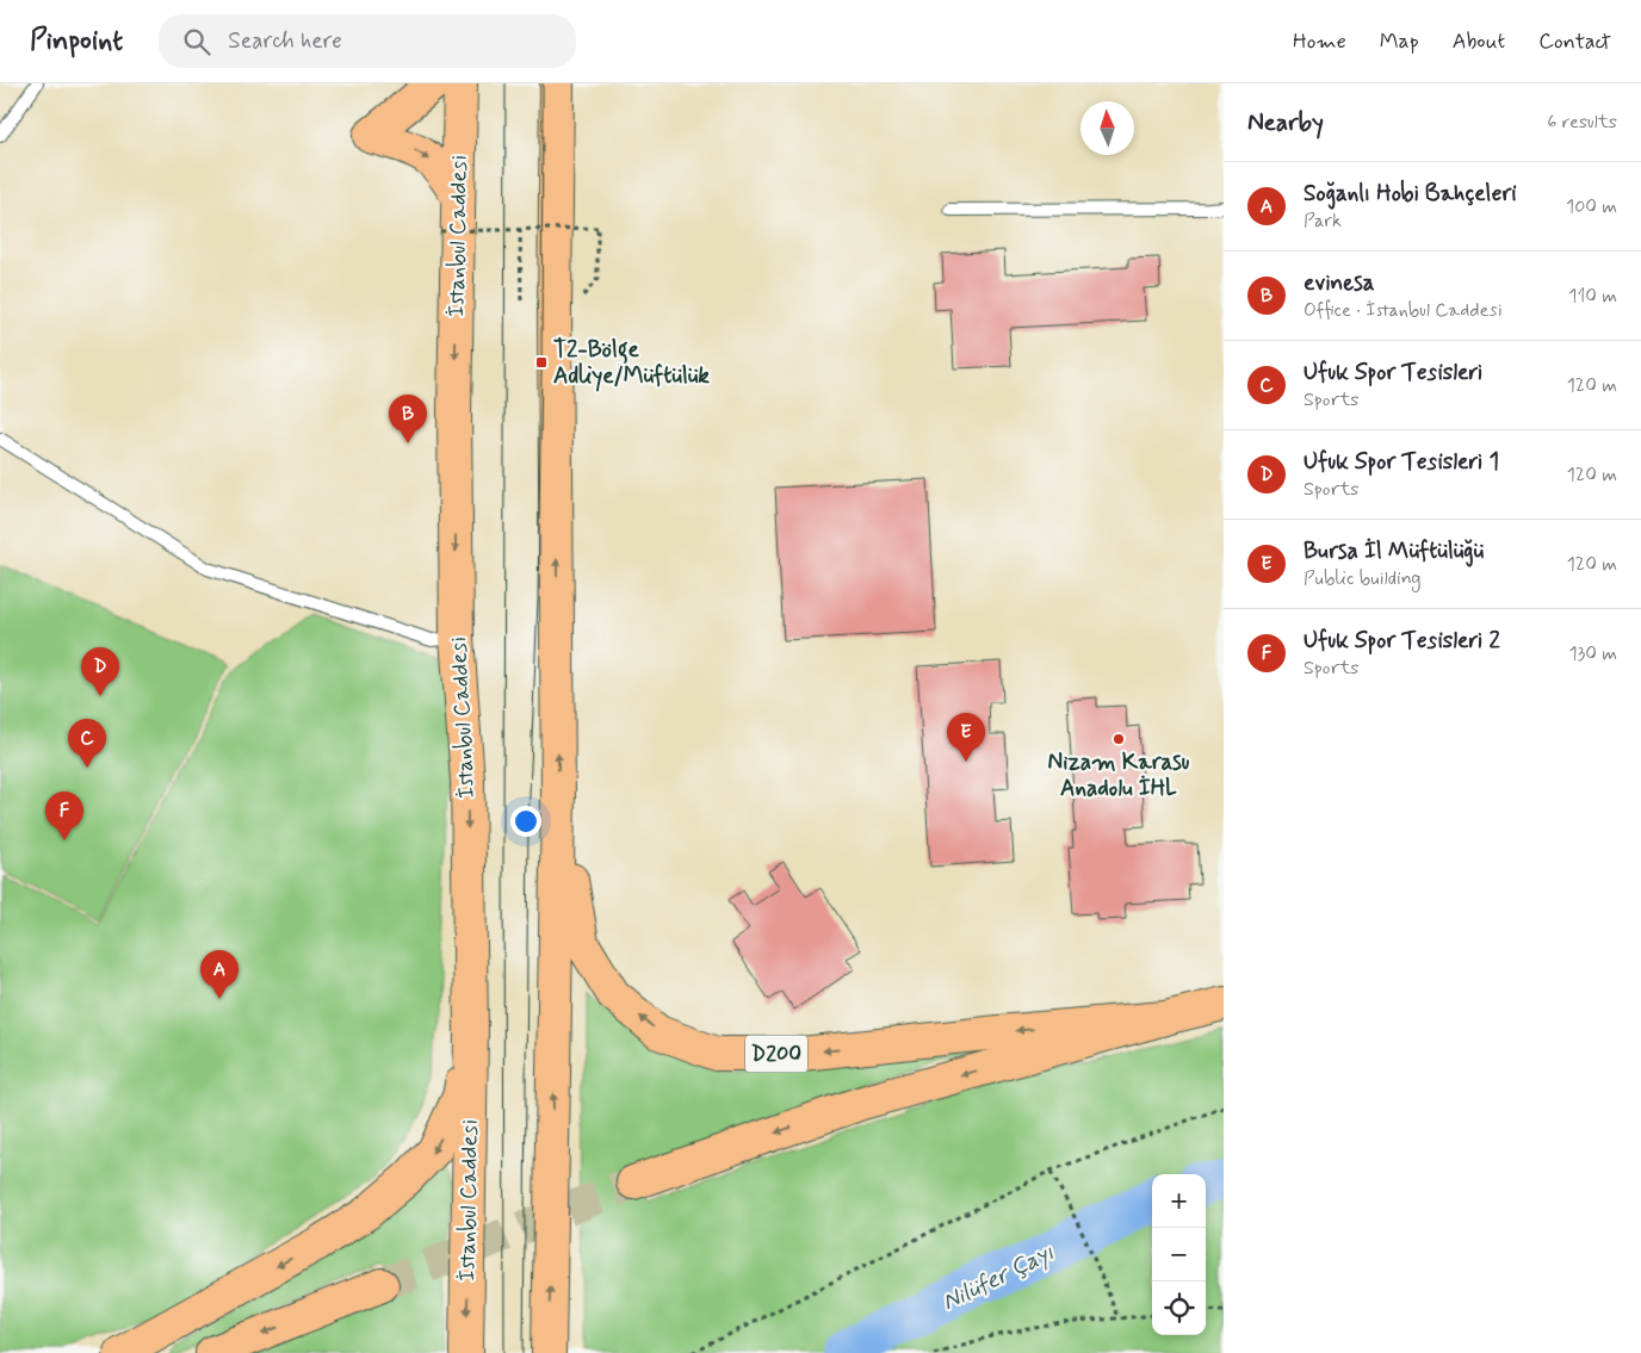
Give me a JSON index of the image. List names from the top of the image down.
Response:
{
  "streets": {
    "main road": ["İstanbul Caddesi", "D200"]
  },
  "water": ["Nilüfer Çayı"],
  "places": {
    "transit": ["T2-Bölge Adliye/Müftülük"],
    "other": ["Nizam Karasu Anadolu İHL"]
  },
  "north": "top",
  "page": {
    "header": "Pinpoint",
    "search": "Search here",
    "nav": [
      "Home",
      "Map",
      "About",
      "Contact"
    ],
    "heading": ["Nearby", "6 results"],
    "list": [
      {
        "mark": "A",
        "name": "Soğanlı Hobi Bahçeleri",
        "note": "Park",
        "value": "100 m"
      },
      {
        "mark": "B",
        "name": "evinesa",
        "note": "Office · İstanbul Caddesi",
        "value": "110 m"
      },
      {
        "mark": "C",
        "name": "Ufuk Spor Tesisleri",
        "note": "Sports",
        "value": "120 m"
      },
      {
        "mark": "D",
        "name": "Ufuk Spor Tesisleri 1",
        "note": "Sports",
        "value": "120 m"
      },
      {
        "mark": "E",
        "name": "Bursa İl Müftülüğü",
        "note": "Public building",
        "value": "120 m"
      },
      {
        "mark": "F",
        "name": "Ufuk Spor Tesisleri 2",
        "note": "Sports",
        "value": "130 m"
      }
    ],
    "pins": [
      "B",
      "D",
      "E",
      "C",
      "F",
      "A"
    ],
    "map_buttons": ["+", "−"]
  }
}
